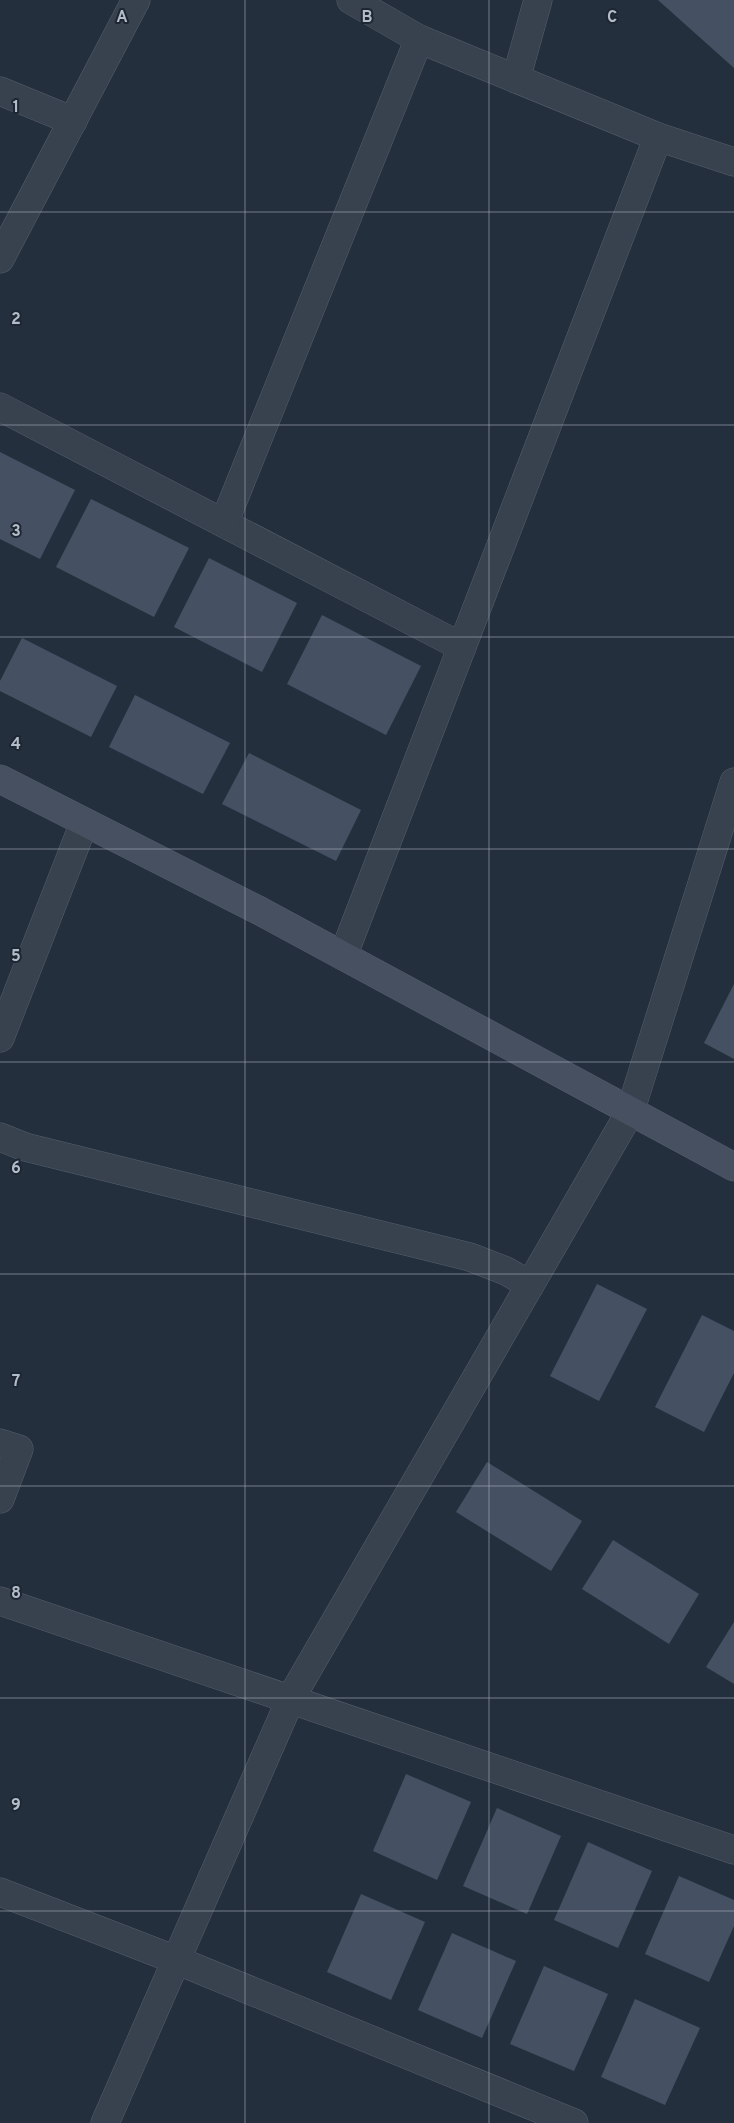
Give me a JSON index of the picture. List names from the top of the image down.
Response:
{
  "grid": {
    "columns": ["A", "B", "C"],
    "rows": [
      "1",
      "2",
      "3",
      "4",
      "5",
      "6",
      "7",
      "8",
      "9"
    ]
  }
}
